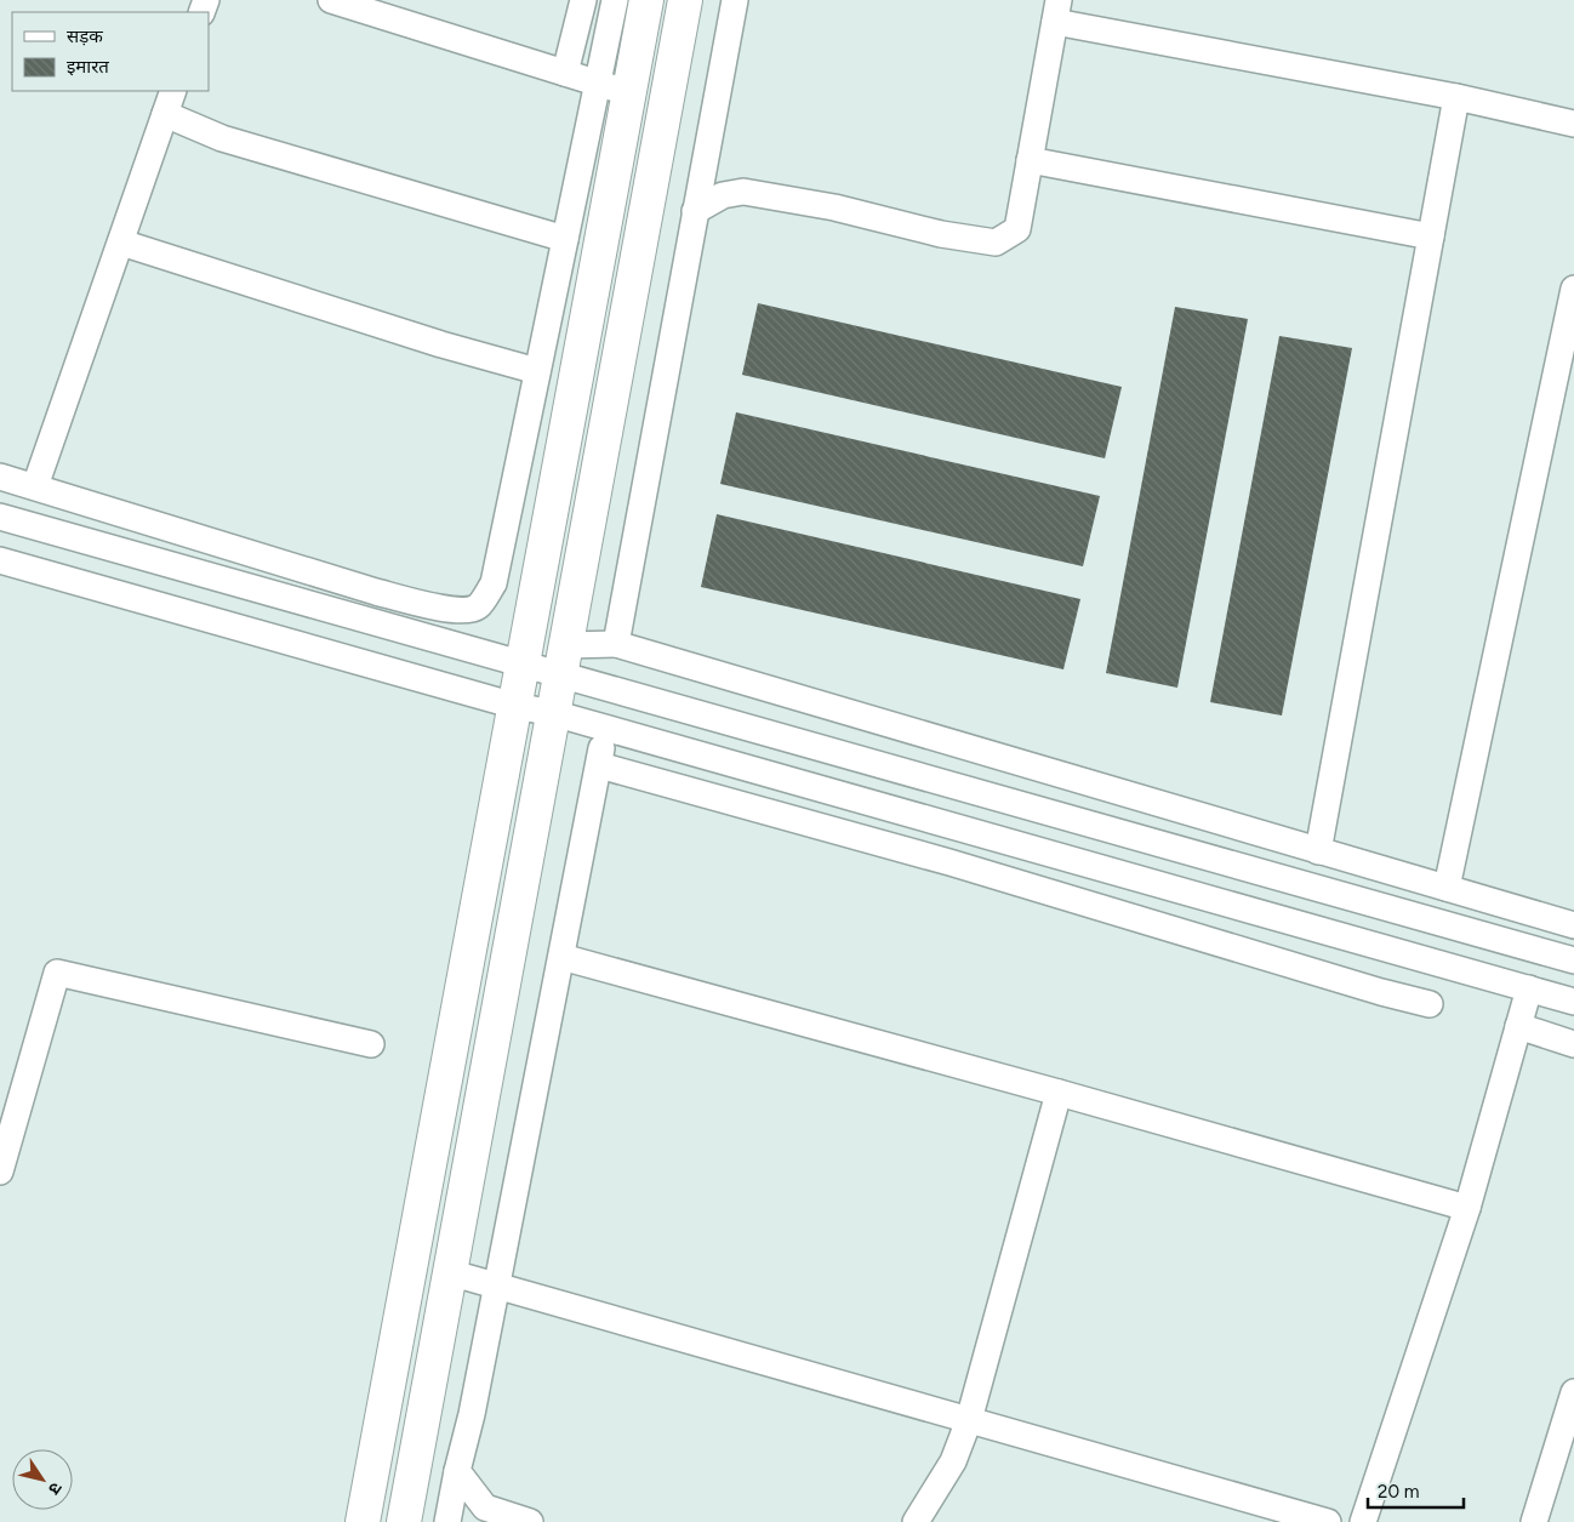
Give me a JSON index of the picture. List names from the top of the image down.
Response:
{
  "legend": ["सड़क", "इमारत"],
  "scale_bar": "20 m",
  "north": "bottom right"
}
